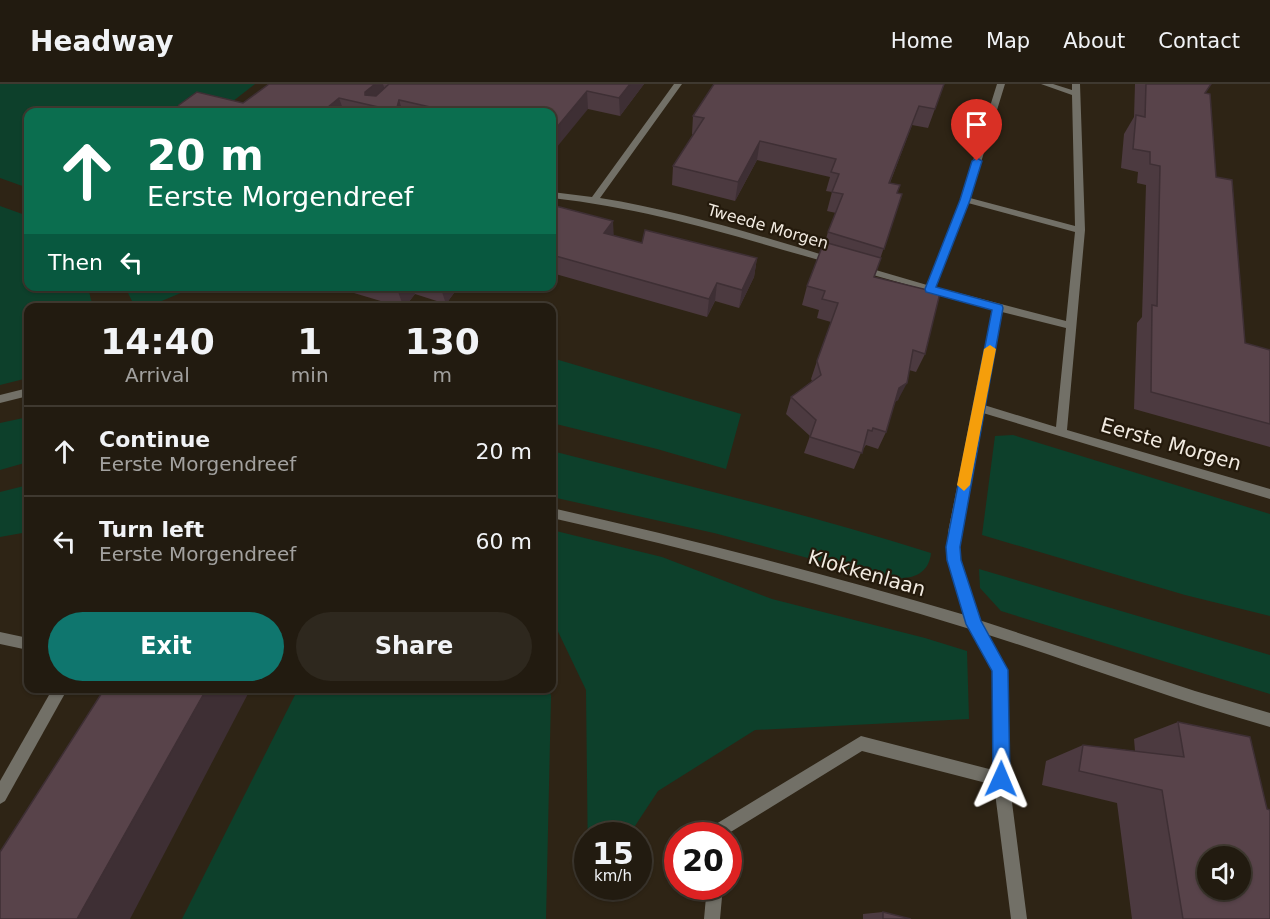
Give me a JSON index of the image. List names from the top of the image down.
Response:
{
  "streets": {
    "street": ["Tweede Morgen", "Eerste Morgen", "Klokkenlaan"]
  },
  "page": {
    "header": "Headway",
    "nav": [
      "Home",
      "Map",
      "About",
      "Contact"
    ],
    "turn": ["20 m", "Eerste Morgendreef"],
    "then": "Then",
    "eta": [
      "14:40",
      "Arrival",
      "1",
      "min",
      "130",
      "m"
    ],
    "list": [
      {
        "name": "Continue",
        "note": "Eerste Morgendreef",
        "value": "20 m"
      },
      {
        "name": "Turn left",
        "note": "Eerste Morgendreef",
        "value": "60 m"
      }
    ],
    "buttons": ["Exit", "Share"],
    "speed": "15 km/h",
    "limit": "20"
  }
}
